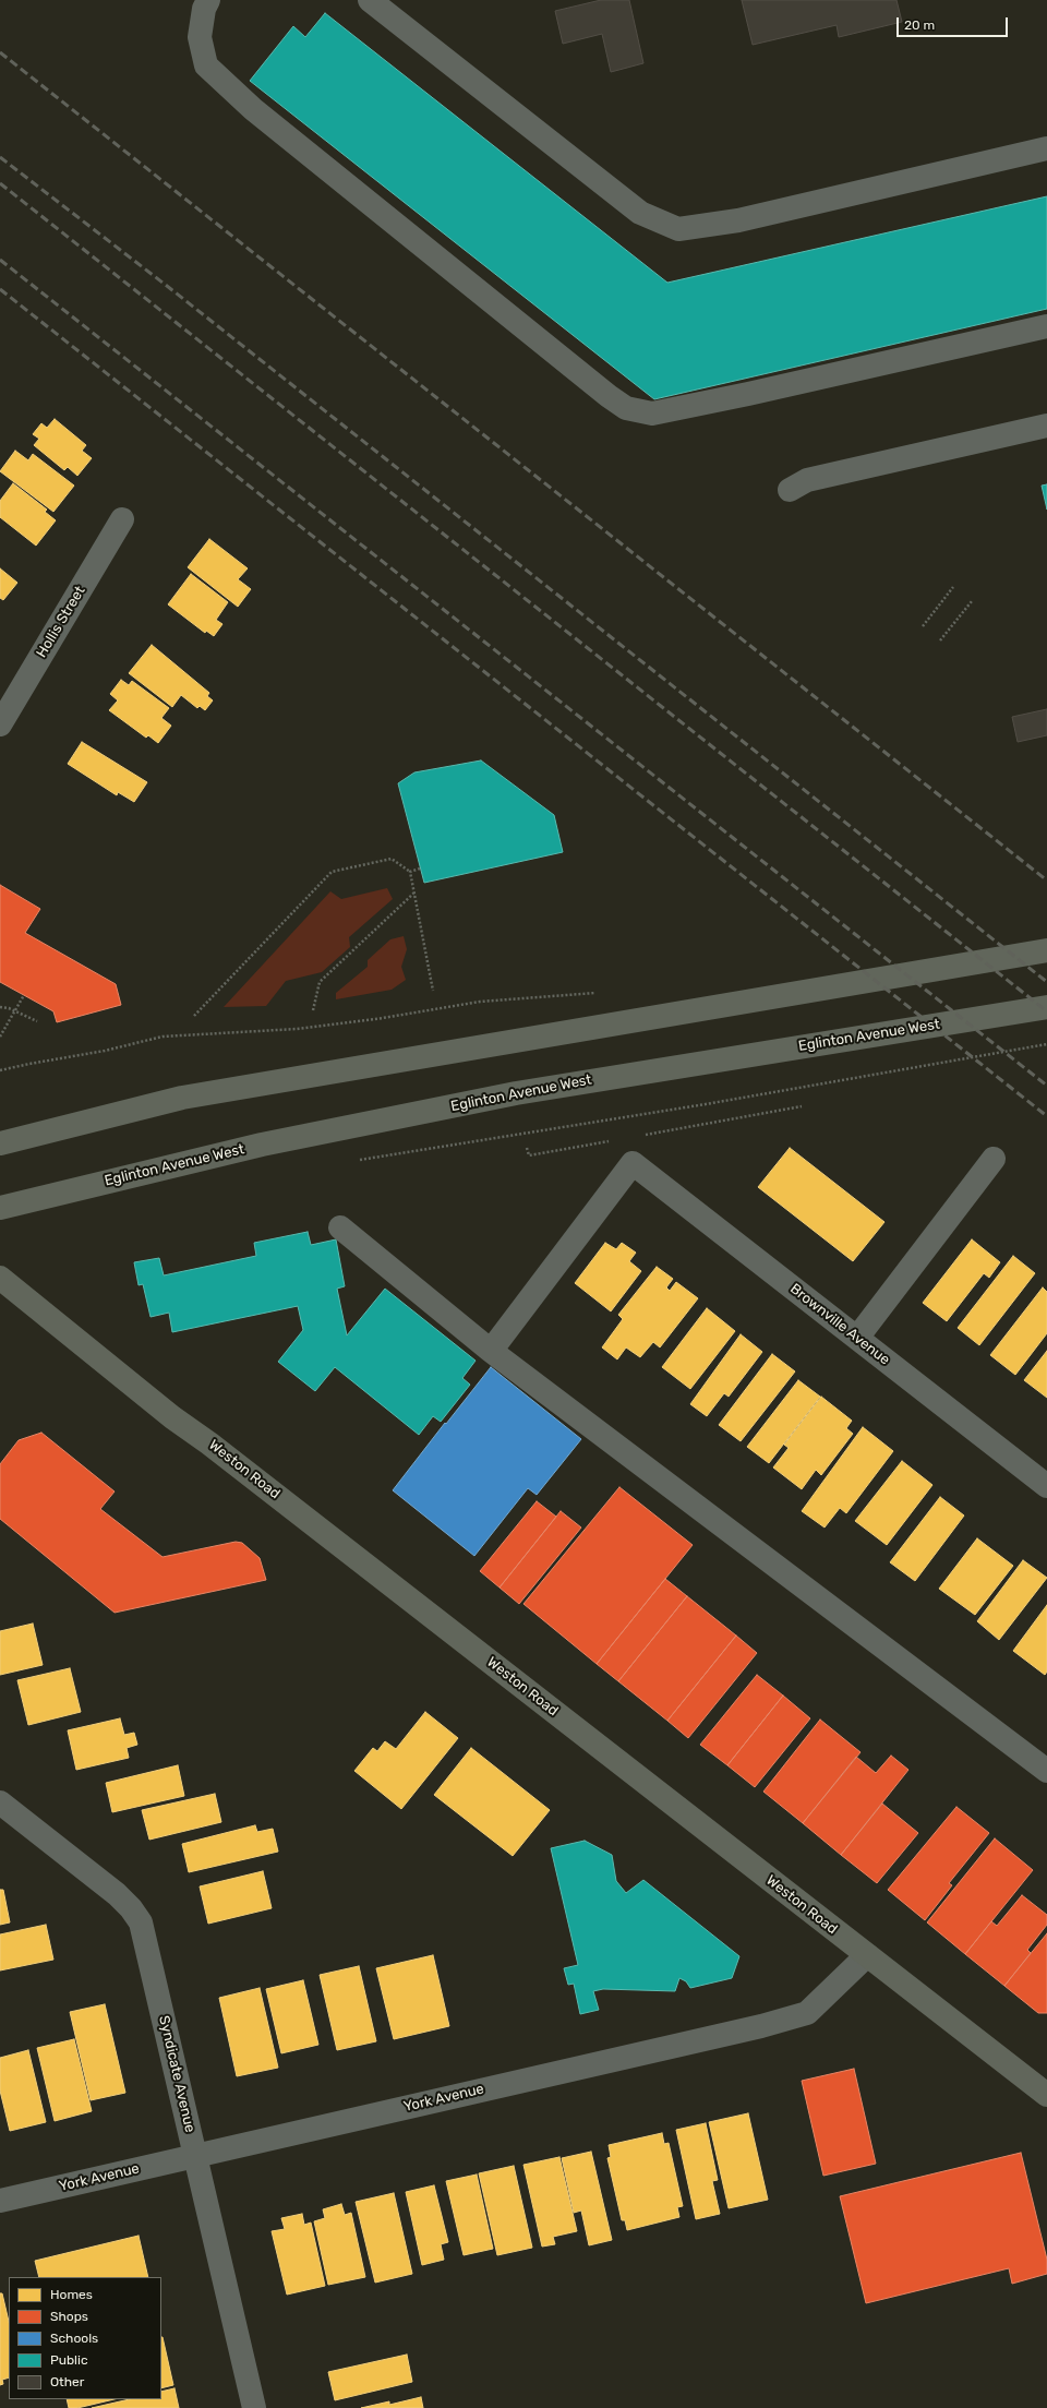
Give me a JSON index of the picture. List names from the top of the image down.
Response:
{
  "streets": {
    "main road": ["Eglinton Avenue West", "Weston Road"],
    "street": [
      "Hollis Street",
      "Brownville Avenue",
      "Syndicate Avenue",
      "York Avenue"
    ]
  },
  "crossings": [
    ["Weston Road", "York Avenue"],
    ["Syndicate Avenue", "York Avenue"]
  ],
  "legend": [
    "Homes",
    "Shops",
    "Schools",
    "Public",
    "Other"
  ],
  "scale_bar": "20 m"
}
